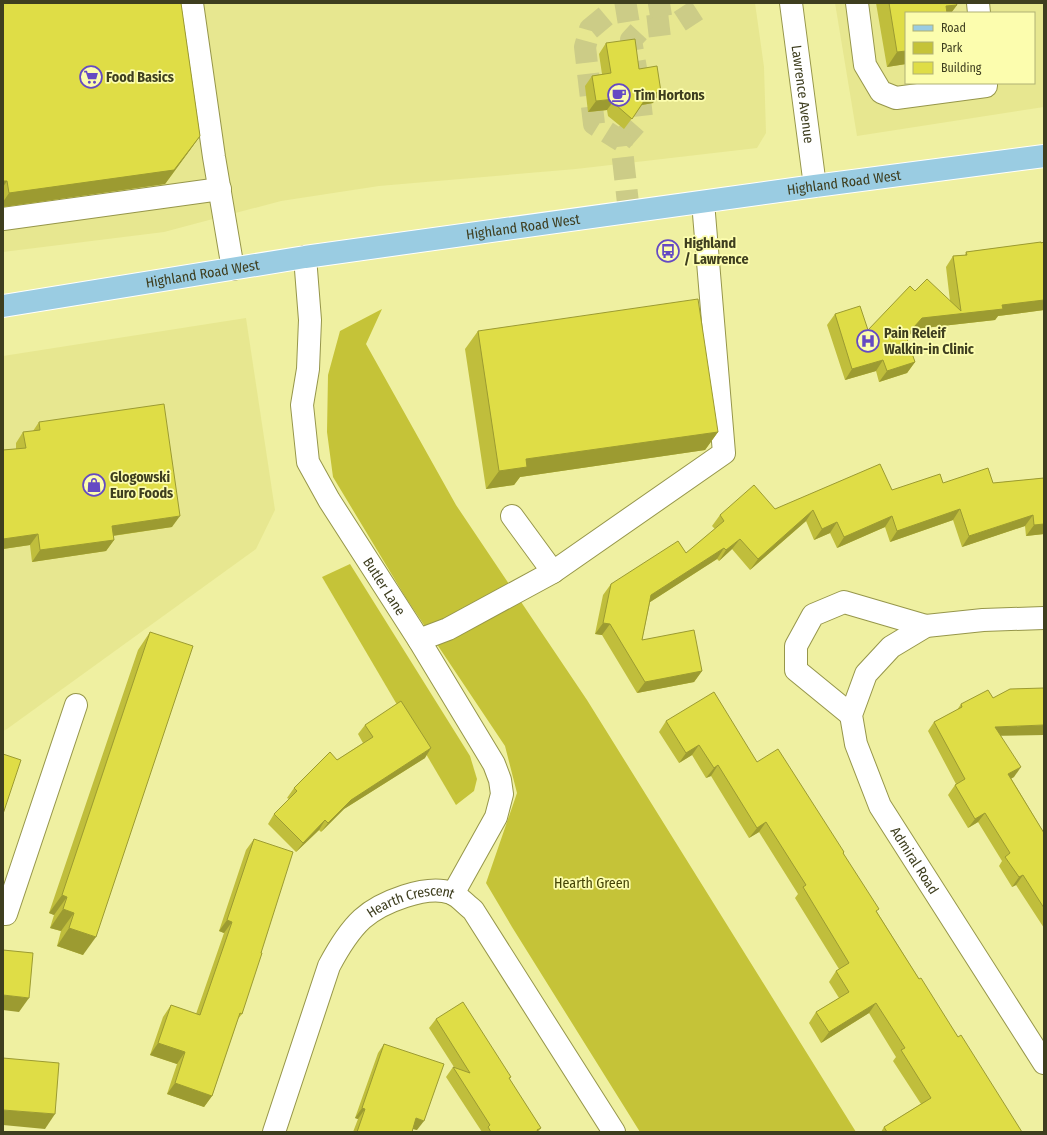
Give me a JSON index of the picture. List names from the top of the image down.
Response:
{
  "streets": {
    "main road": ["Highland Road West"],
    "street": [
      "Lawrence Avenue",
      "Butler Lane",
      "Admiral Road",
      "Hearth Crescent"
    ]
  },
  "crossings": [
    ["Lawrence Avenue", "Highland Road West"],
    ["Highland Road West", "Butler Lane"],
    ["Butler Lane", "Hearth Crescent"]
  ],
  "parks": ["Hearth Green"],
  "places": {
    "supermarket": ["Food Basics"],
    "cafe": ["Tim Hortons"],
    "bus stop": ["Highland / Lawrence"],
    "hospital": ["Pain Releif Walkin-in Clinic"],
    "shop": ["Glogowski Euro Foods"]
  },
  "legend": ["Road", "Park", "Building"]
}
